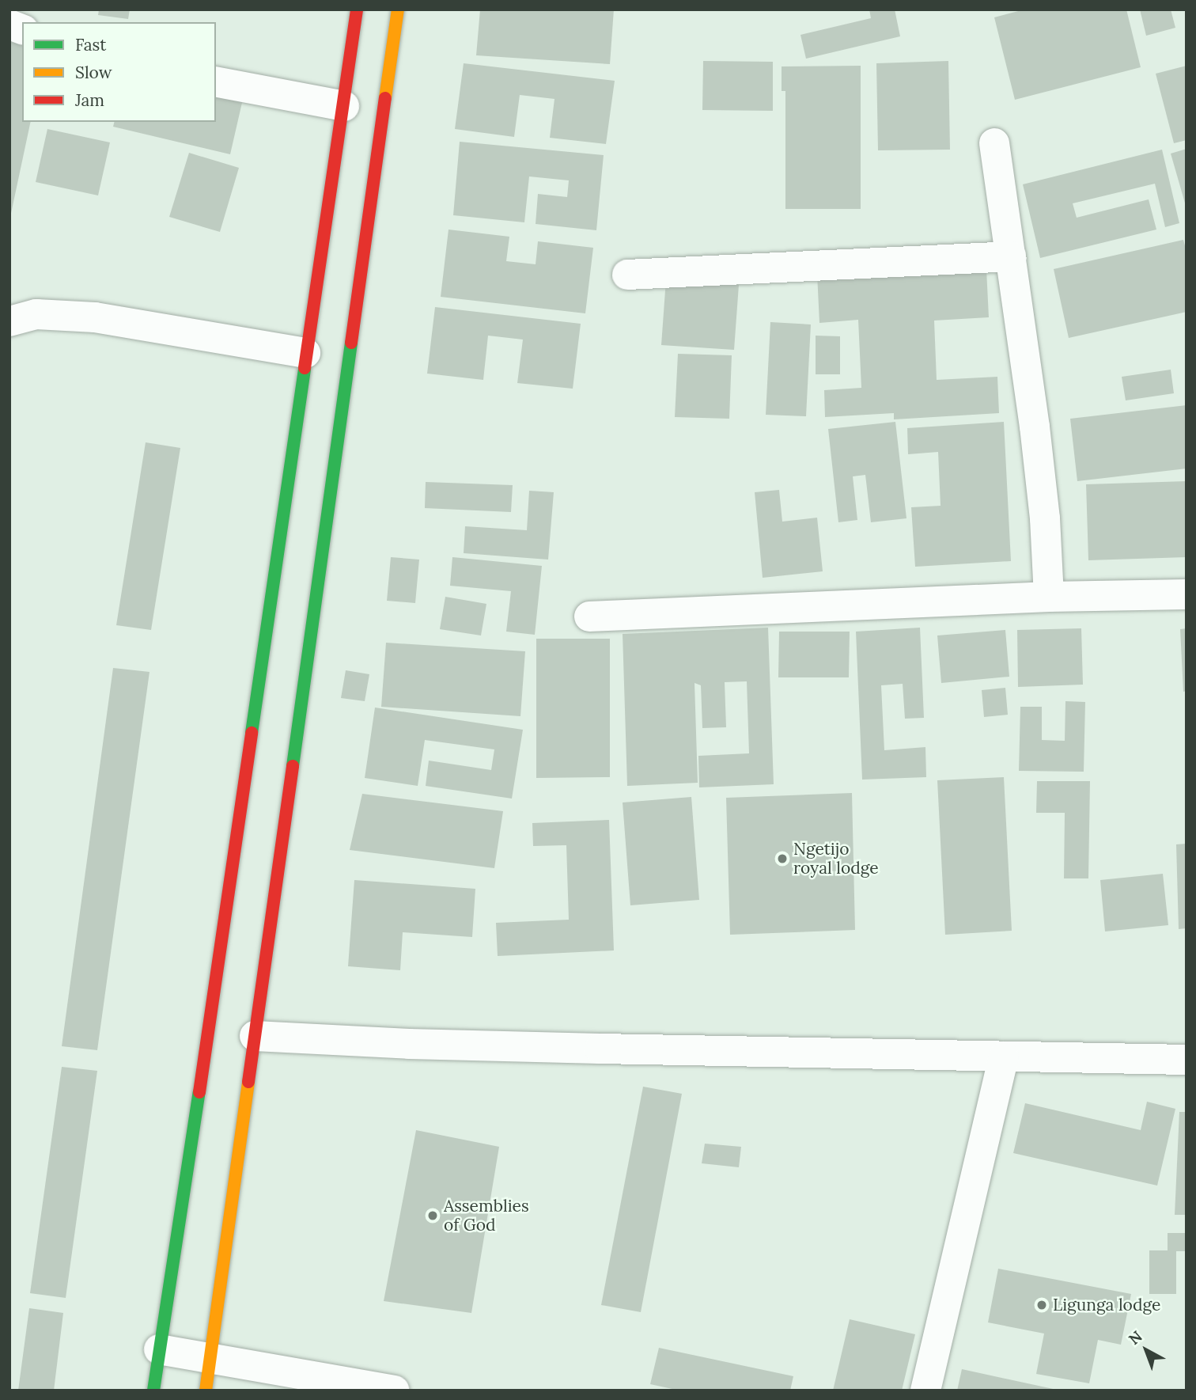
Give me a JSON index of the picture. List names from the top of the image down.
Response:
{
  "places": ["Ngetijo royal lodge", "Assemblies of God", "Ligunga lodge"],
  "legend": ["Fast", "Slow", "Jam"],
  "north": "top left"
}
